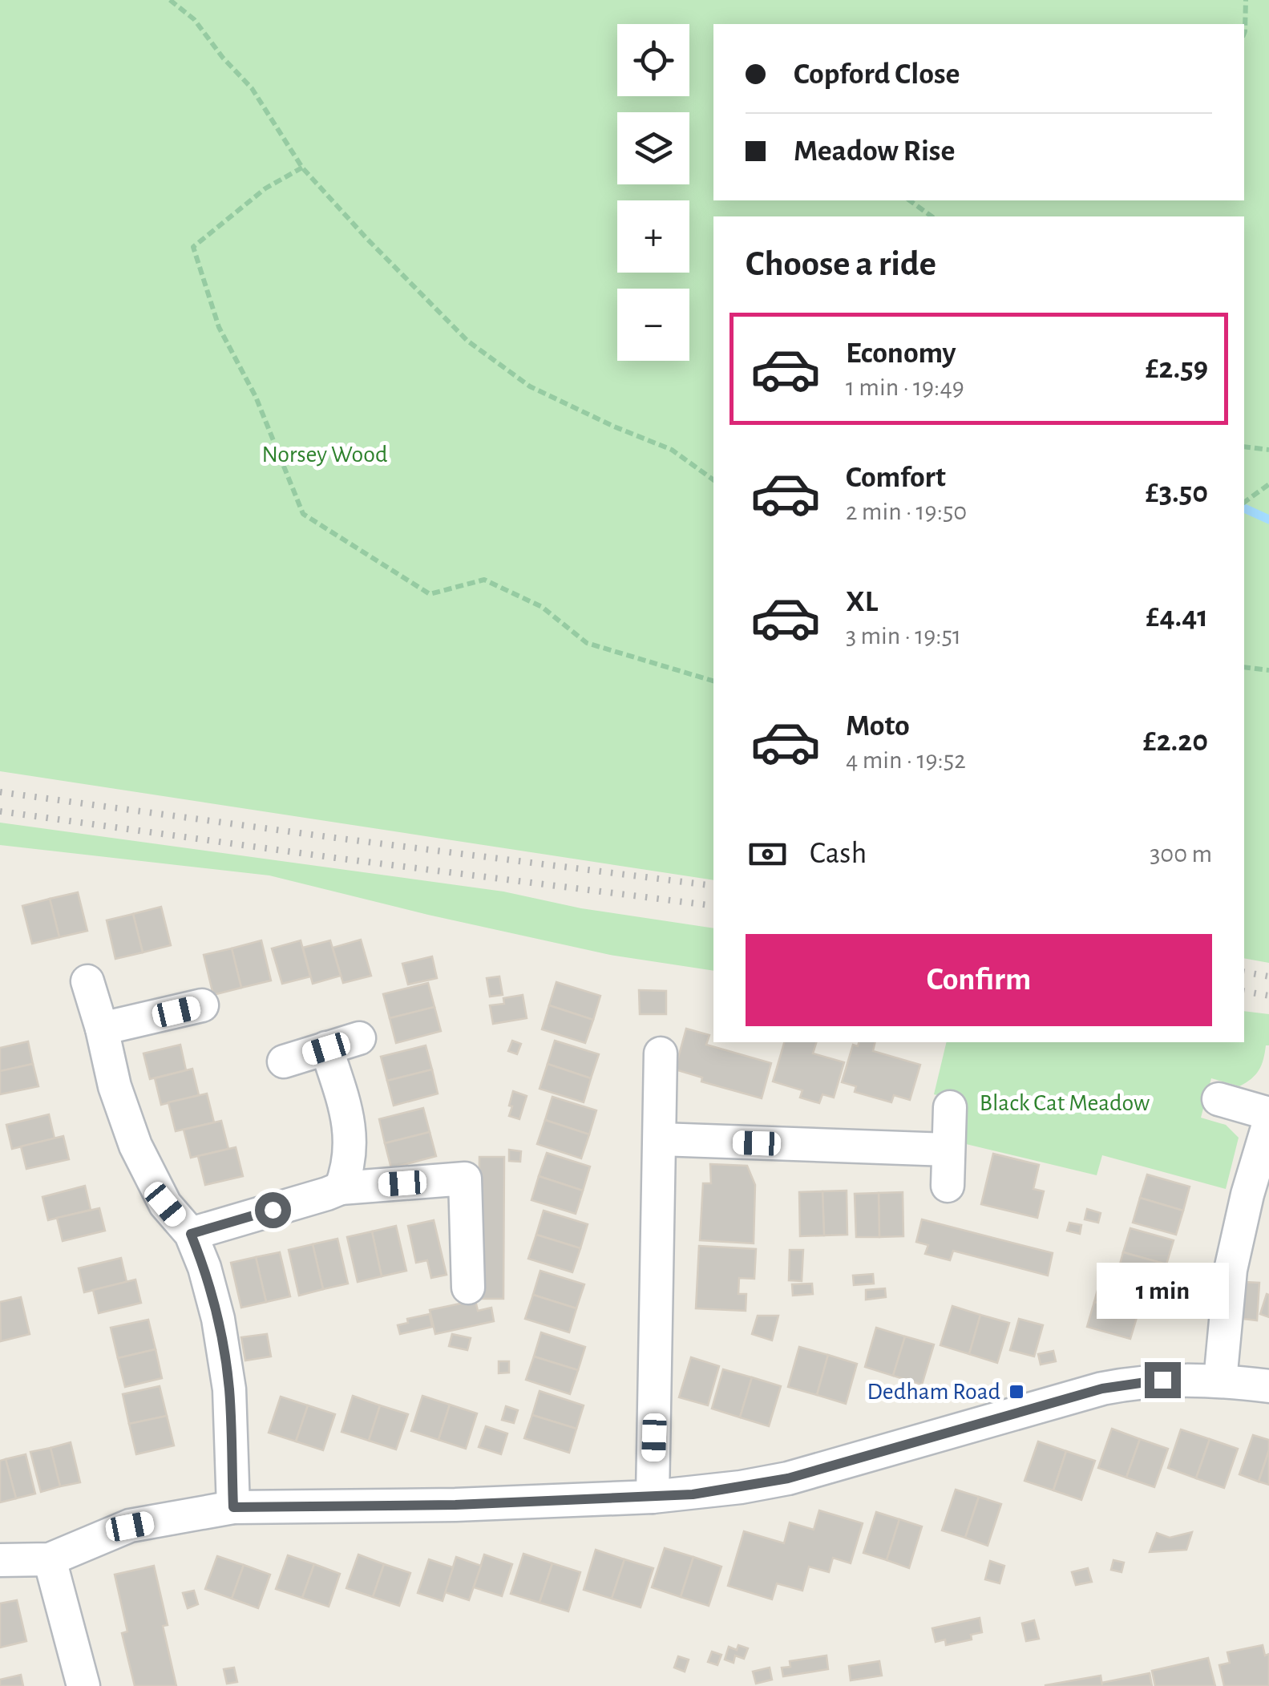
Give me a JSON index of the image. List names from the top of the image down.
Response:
{
  "parks": ["Norsey Wood", "Black Cat Meadow"],
  "places": {
    "transit": ["Dedham Road"]
  },
  "page": {
    "map_buttons": ["+", "−"],
    "banner": ["Copford Close", "Meadow Rise"],
    "heading": "Choose a ride",
    "list": [
      {
        "name": "Economy",
        "note": "1 min · 19:49",
        "value": "£2.59"
      },
      {
        "name": "Comfort",
        "note": "2 min · 19:50",
        "value": "£3.50"
      },
      {
        "name": "XL",
        "note": "3 min · 19:51",
        "value": "£4.41"
      },
      {
        "name": "Moto",
        "note": "4 min · 19:52",
        "value": "£2.20"
      }
    ],
    "pay": ["Cash", "300 m"],
    "buttons": "Confirm",
    "bubble": "1 min"
  }
}
